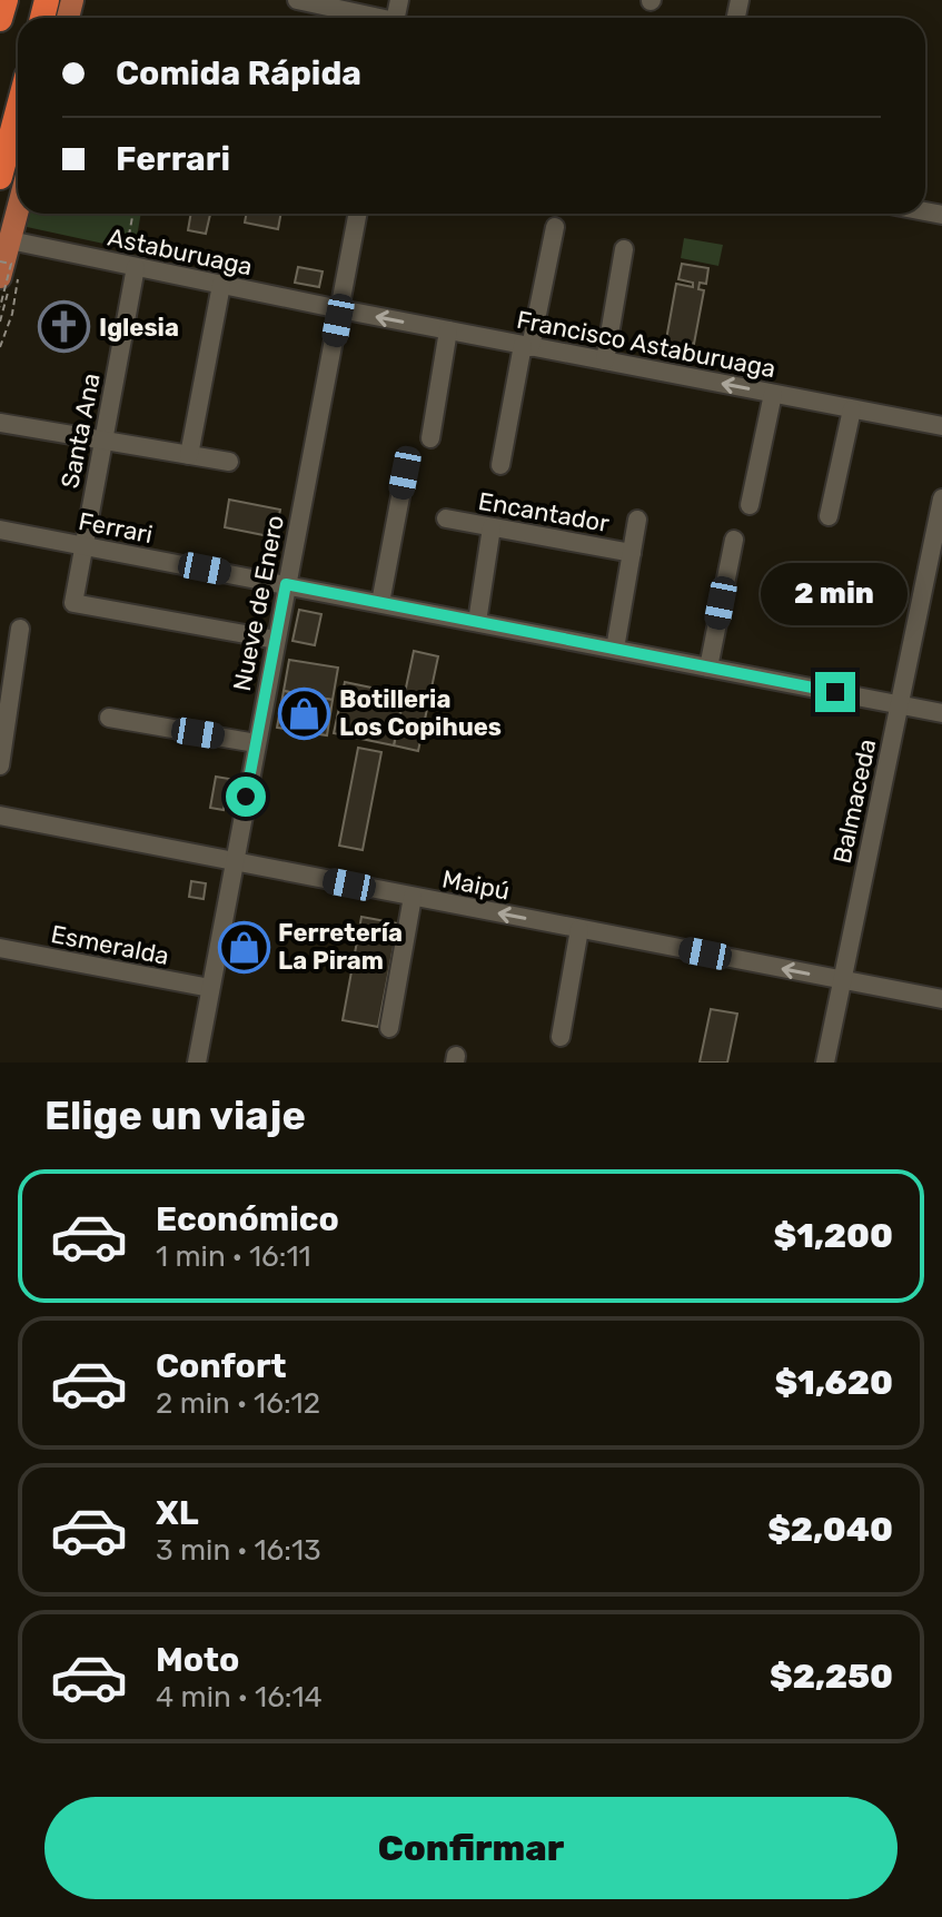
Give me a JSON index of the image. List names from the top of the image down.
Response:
{
  "streets": {
    "street": [
      "Astaburuaga",
      "Francisco Astaburuaga",
      "Santa Ana",
      "Encantador",
      "Ferrari",
      "Nueve de Enero",
      "Balmaceda",
      "Maipú",
      "Esmeralda"
    ]
  },
  "crossings": [
    ["Astaburuaga", "Francisco Astaburuaga"],
    ["Astaburuaga", "Santa Ana"],
    ["Astaburuaga", "Nueve de Enero"],
    ["Francisco Astaburuaga", "Nueve de Enero"],
    ["Santa Ana", "Ferrari"],
    ["Santa Ana", "Nueve de Enero"],
    ["Ferrari", "Nueve de Enero"],
    ["Ferrari", "Balmaceda"],
    ["Nueve de Enero", "Maipú"],
    ["Nueve de Enero", "Esmeralda"],
    ["Balmaceda", "Maipú"]
  ],
  "one_way": ["Francisco Astaburuaga", "Maipú"],
  "places": {
    "church": ["Iglesia"],
    "shop": ["Botilleria Los Copihues", "Ferretería La Piram"]
  },
  "page": {
    "banner": ["Comida Rápida", "Ferrari"],
    "bubble": "2 min",
    "heading": "Elige un viaje",
    "list": [
      {
        "name": "Económico",
        "note": "1 min · 16:11",
        "value": "$1,200"
      },
      {
        "name": "Confort",
        "note": "2 min · 16:12",
        "value": "$1,620"
      },
      {
        "name": "XL",
        "note": "3 min · 16:13",
        "value": "$2,040"
      },
      {
        "name": "Moto",
        "note": "4 min · 16:14",
        "value": "$2,250"
      }
    ],
    "buttons": "Confirmar"
  }
}
